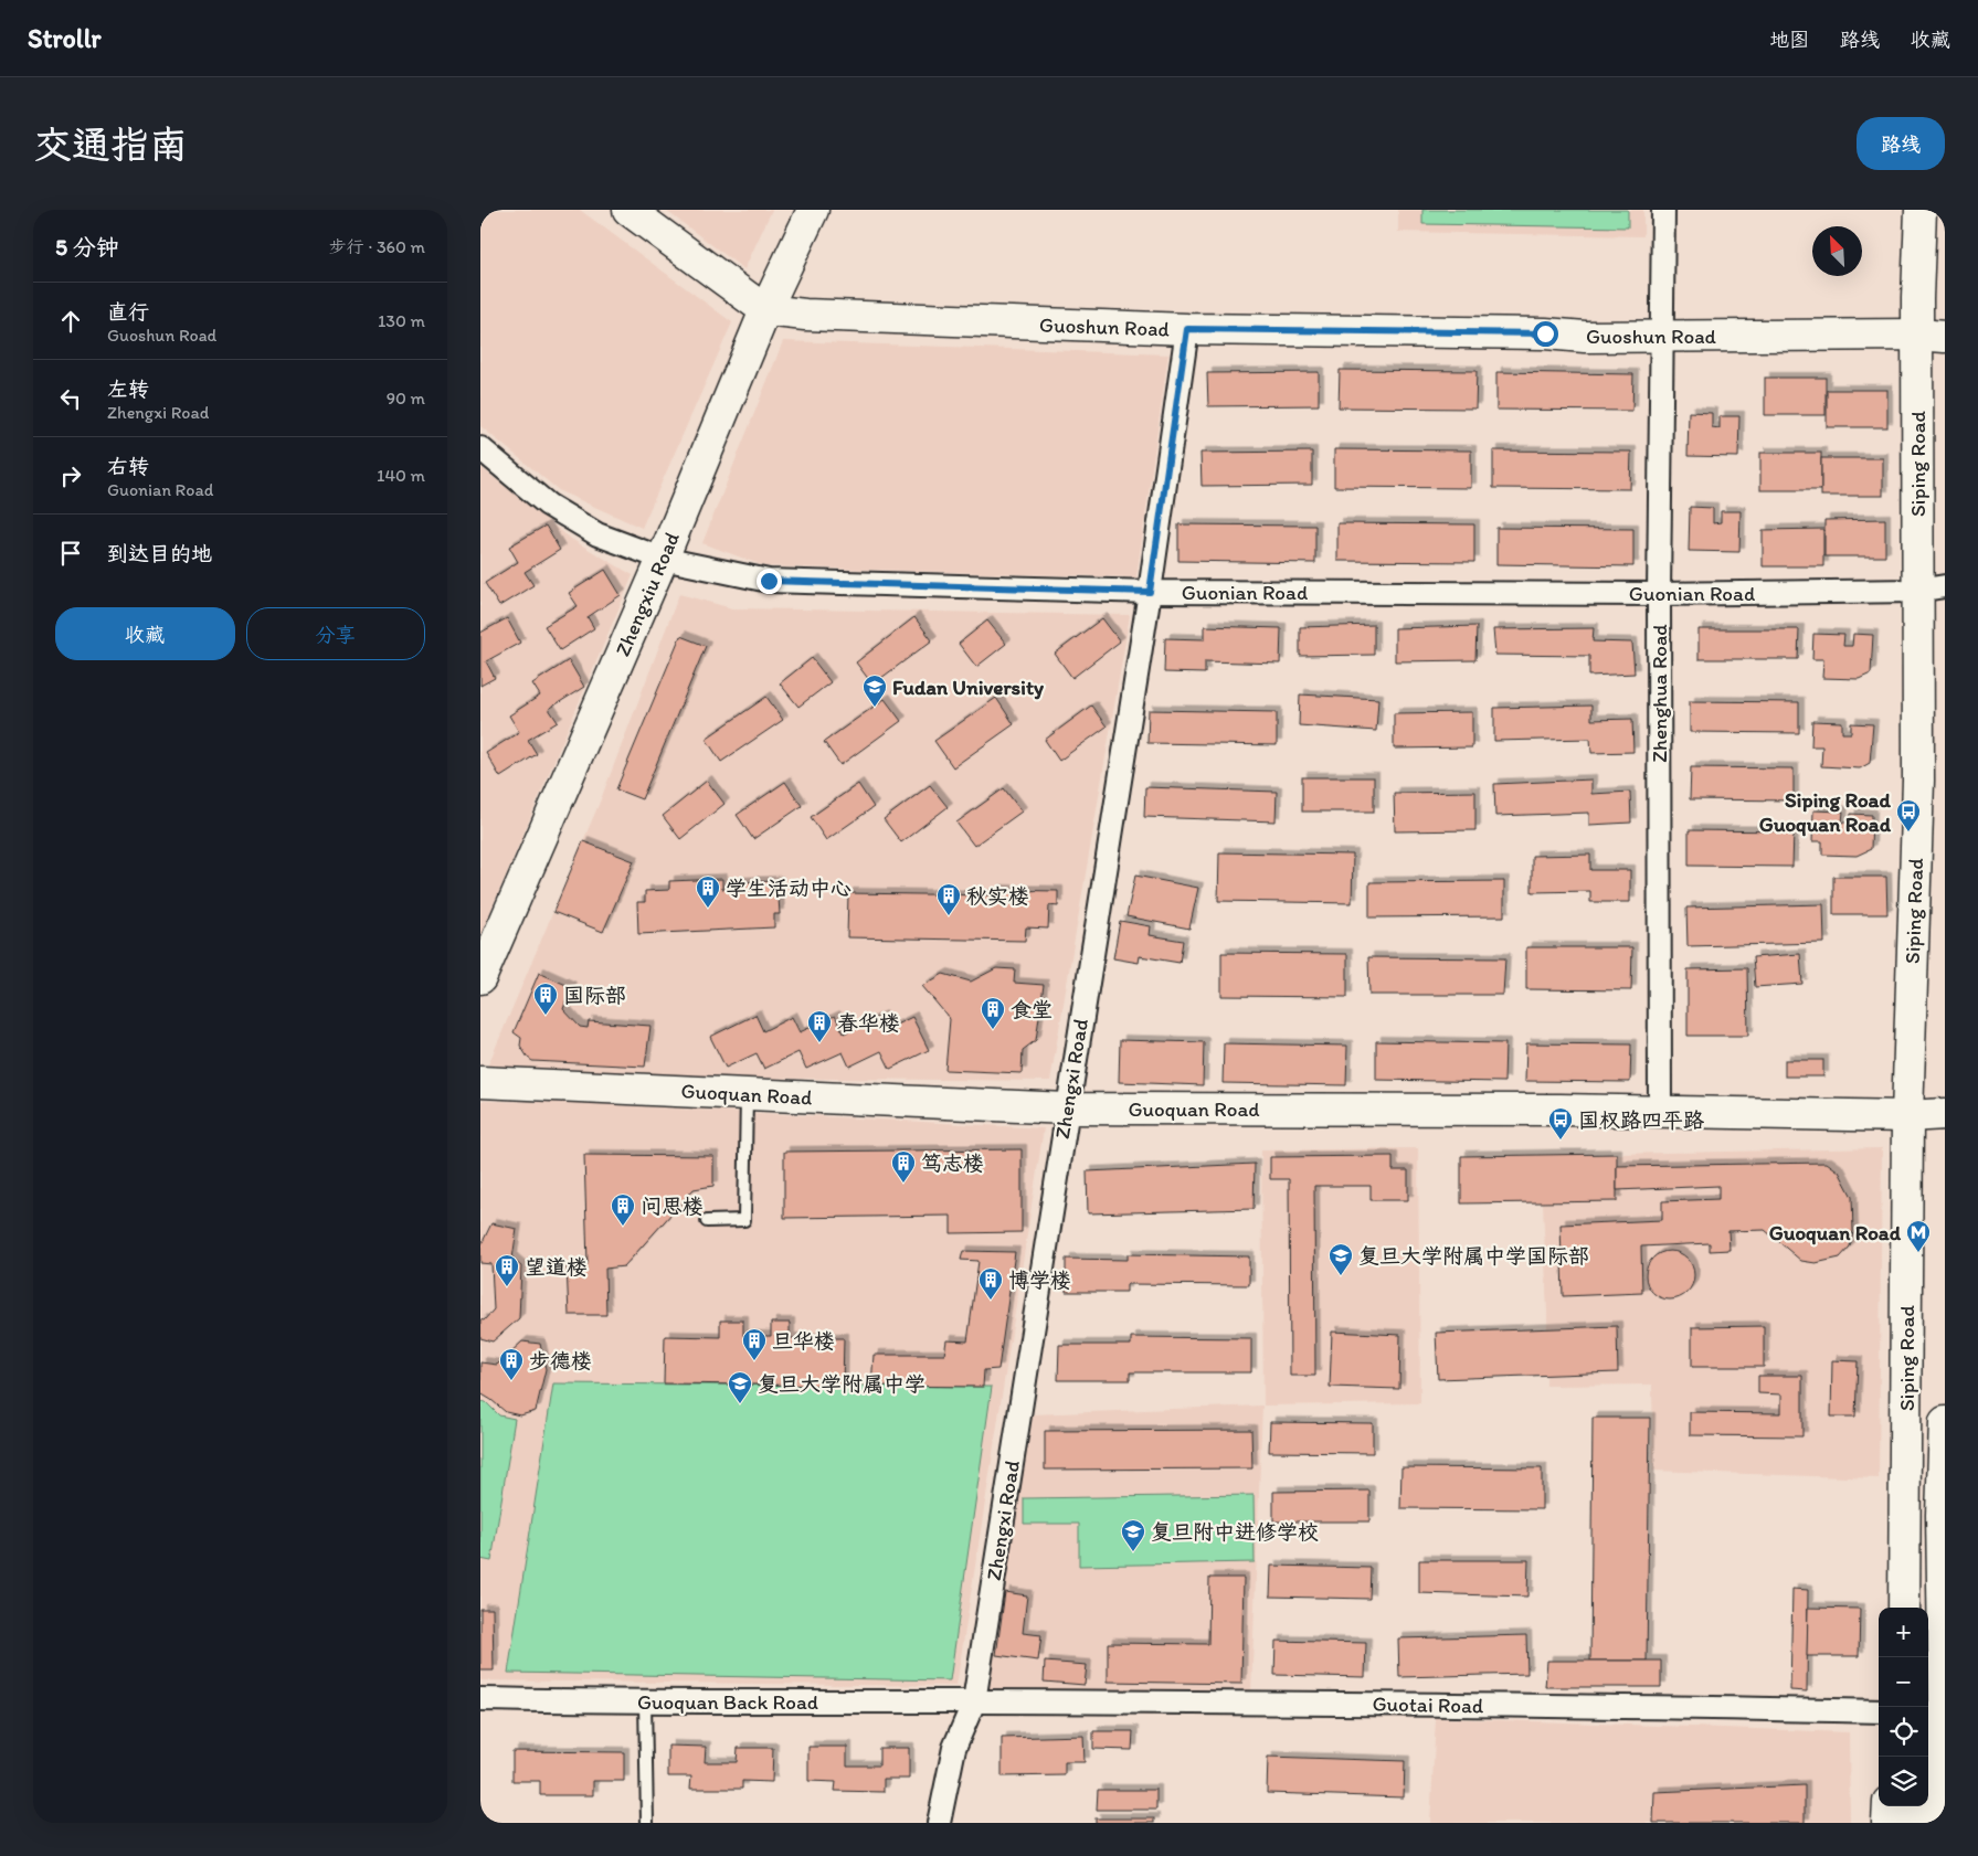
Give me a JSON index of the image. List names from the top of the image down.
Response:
{
  "streets": {
    "street": [
      "Guoshun Road",
      "Siping Road",
      "Guonian Road",
      "Zhengxiu Road",
      "Zhenghua Road",
      "Zhengxi Road",
      "Guoquan Road",
      "Guoquan Back Road",
      "Guotai Road"
    ]
  },
  "crossings": [
    ["Guoshun Road", "Siping Road"],
    ["Guoshun Road", "Zhengxiu Road"],
    ["Guoshun Road", "Zhenghua Road"],
    ["Guoshun Road", "Zhengxi Road"],
    ["Siping Road", "Guonian Road"],
    ["Siping Road", "Guoquan Road"],
    ["Guonian Road", "Zhengxiu Road"],
    ["Guonian Road", "Zhenghua Road"],
    ["Guonian Road", "Zhengxi Road"],
    ["Zhenghua Road", "Guoquan Road"],
    ["Zhengxi Road", "Guoquan Road"],
    ["Zhengxi Road", "Guoquan Back Road"],
    ["Zhengxi Road", "Guotai Road"],
    ["Guoquan Back Road", "Guotai Road"]
  ],
  "places": {
    "school or university": [
      "Fudan University",
      "复旦大学附属中学国际部",
      "复旦大学附属中学",
      "复旦附中进修学校"
    ],
    "bus stop": ["Siping Road Guoquan Road", "国权路四平路"],
    "building": [
      "学生活动中心",
      "秋实楼",
      "国际部",
      "食堂",
      "春华楼",
      "笃志楼",
      "问思楼",
      "望道楼",
      "博学楼",
      "旦华楼",
      "步德楼"
    ],
    "metro station": ["Guoquan Road"]
  },
  "north": "top left",
  "page": {
    "header": "Strollr",
    "nav": ["地图", "路线", "收藏"],
    "buttons": [
      "路线",
      ["收藏", "分享"]
    ],
    "title": "交通指南",
    "heading": ["5 分钟", "步行 · 360 m"],
    "list": [
      ["直行", "Guoshun Road", "130 m"],
      ["左转", "Zhengxi Road", "90 m"],
      ["右转", "Guonian Road", "140 m"],
      "到达目的地"
    ],
    "map_buttons": ["+", "−"]
  }
}
